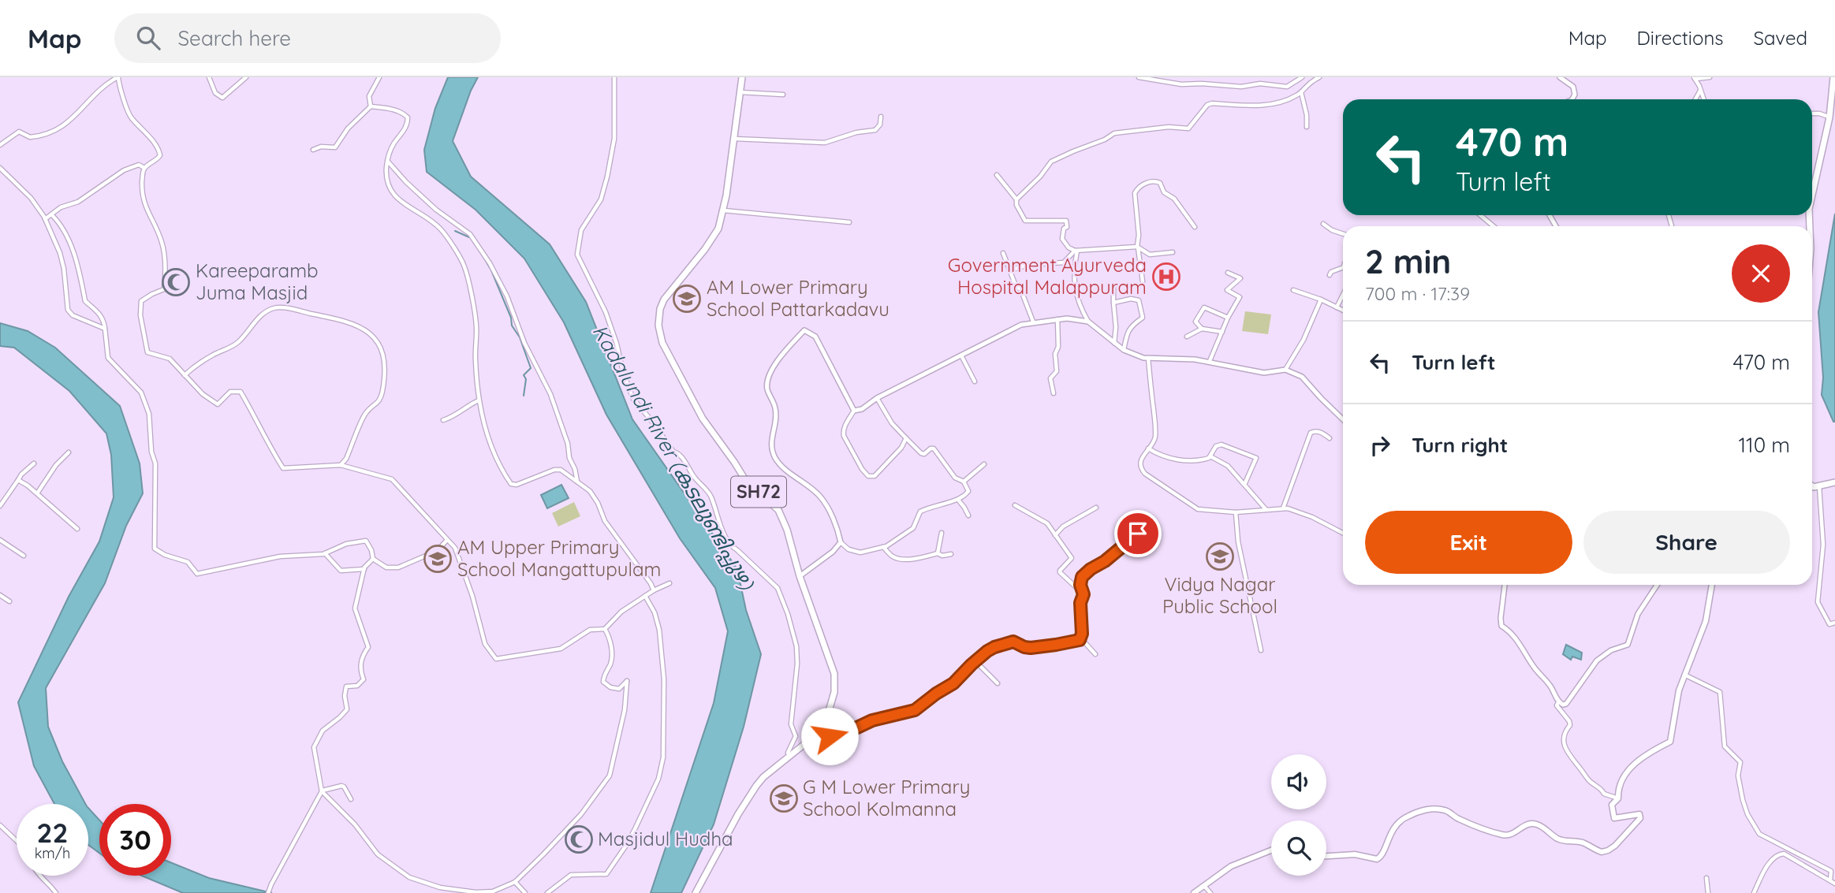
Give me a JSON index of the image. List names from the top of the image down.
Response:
{
  "streets": {
    "main road": ["SH72"]
  },
  "water": ["Kadalundi River (കടലുണ്ടിപ്പുഴ)"],
  "places": {
    "hospital": ["Government Ayurveda Hospital Malappuram"],
    "mosque": ["Kareeparamb Juma Masjid", "Masjidul Hudha"],
    "school or university": [
      "AM Lower Primary School Pattarkadavu",
      "Vidya Nagar Public School",
      "AM Upper Primary School Mangattupulam",
      "G M Lower Primary School Kolmanna"
    ]
  },
  "page": {
    "header": "Map",
    "search": "Search here",
    "nav": ["Map", "Directions", "Saved"],
    "turn": ["470 m", "Turn left"],
    "heading": ["2 min", "700 m · 17:39"],
    "list": [
      {
        "name": "Turn left",
        "value": "470 m"
      },
      {
        "name": "Turn right",
        "value": "110 m"
      }
    ],
    "buttons": ["Exit", "Share"],
    "speed": "22 km/h",
    "limit": "30"
  }
}
